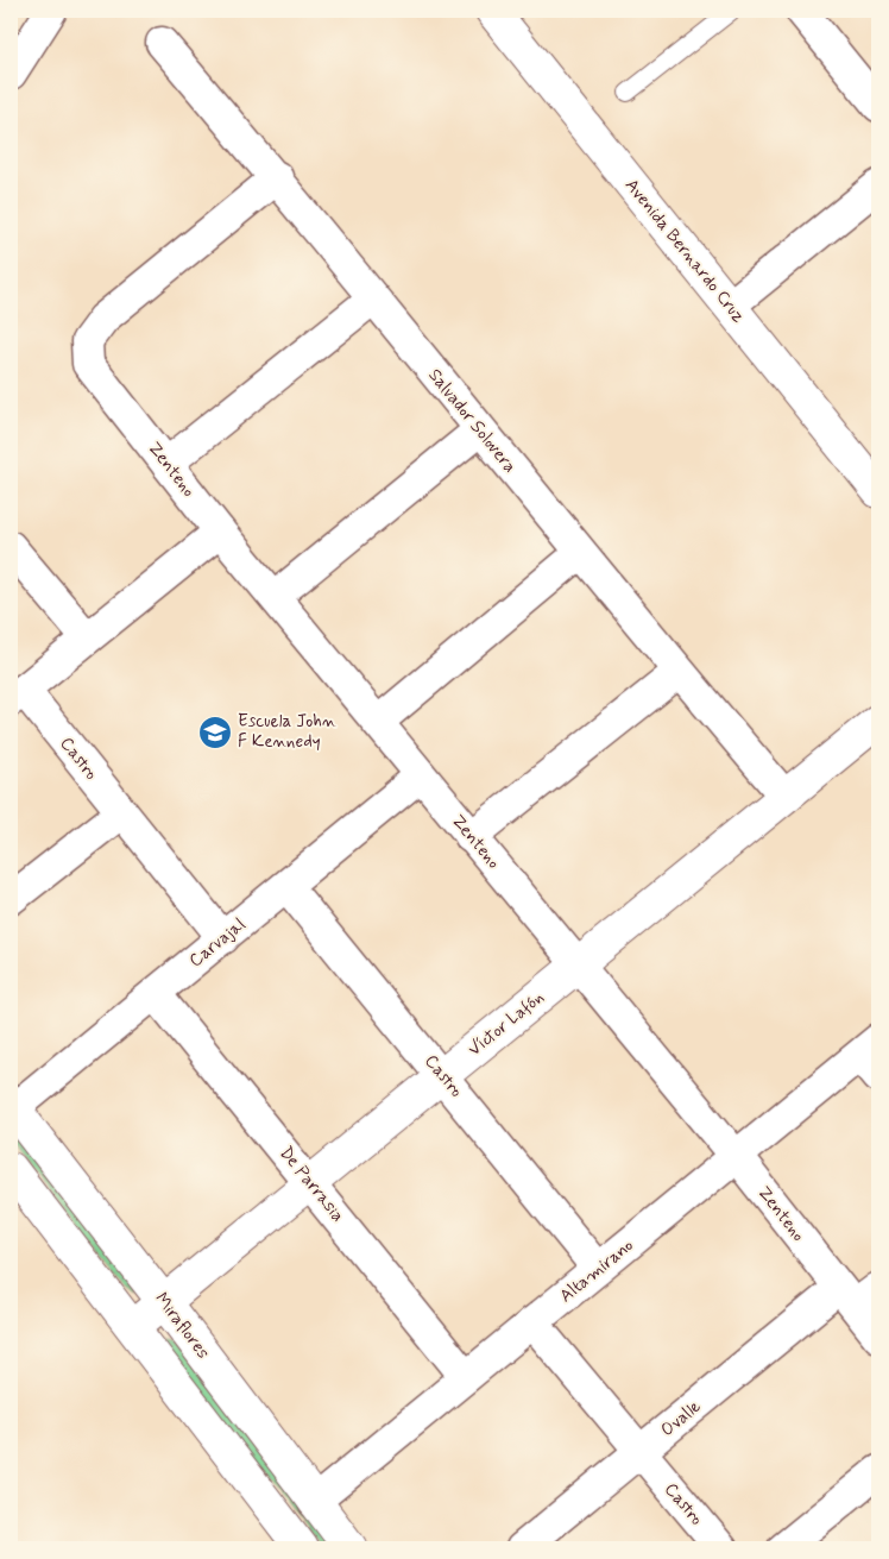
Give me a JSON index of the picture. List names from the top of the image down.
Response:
{
  "streets": {
    "street": [
      "Avenida Bernardo Cruz",
      "Salvador Solovera",
      "Zenteno",
      "Castro",
      "Carvajal",
      "Víctor Lafón",
      "De Parrasia",
      "Altamirano",
      "Miraflores",
      "Ovalle"
    ]
  },
  "crossings": [
    ["Salvador Solovera", "Zenteno"],
    ["Salvador Solovera", "Víctor Lafón"],
    ["Zenteno", "Carvajal"],
    ["Zenteno", "Víctor Lafón"],
    ["Zenteno", "Altamirano"],
    ["Zenteno", "Ovalle"],
    ["Castro", "Carvajal"],
    ["Castro", "Víctor Lafón"],
    ["Castro", "Altamirano"],
    ["Castro", "Ovalle"],
    ["Carvajal", "De Parrasia"],
    ["Carvajal", "Miraflores"],
    ["Víctor Lafón", "De Parrasia"],
    ["Víctor Lafón", "Miraflores"],
    ["De Parrasia", "Altamirano"],
    ["Altamirano", "Miraflores"]
  ],
  "places": {
    "school or university": ["Escuela John F Kennedy"]
  }
}
